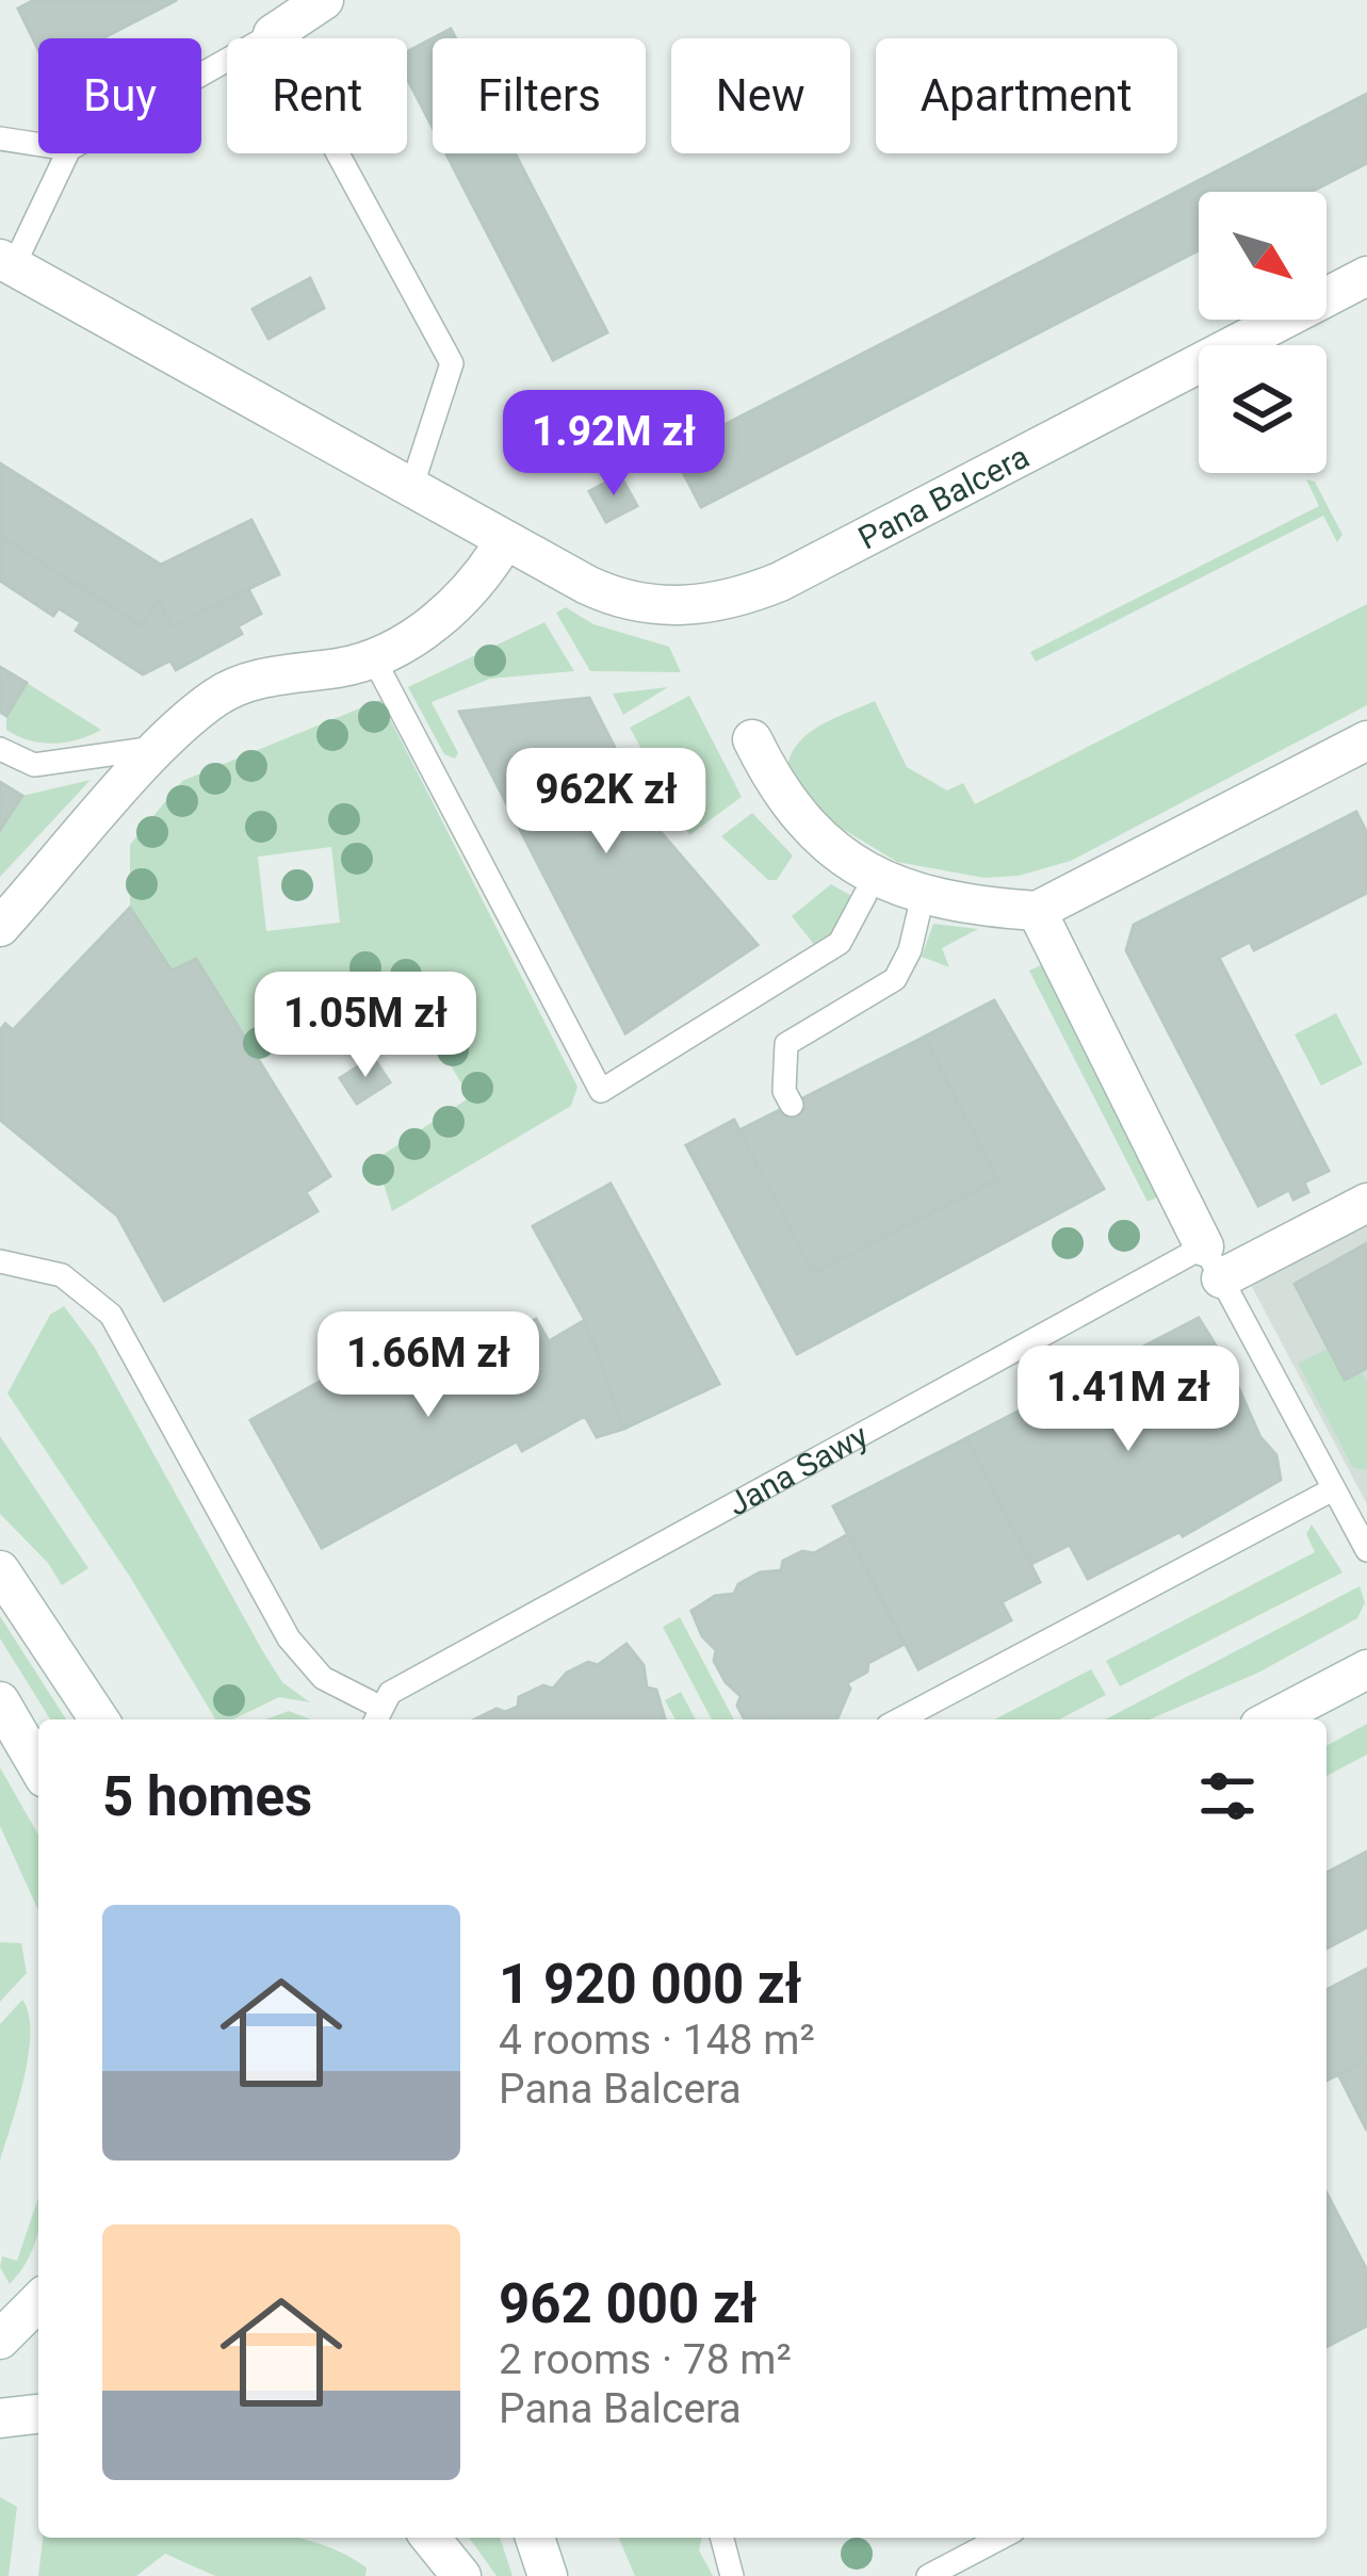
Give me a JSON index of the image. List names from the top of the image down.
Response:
{
  "streets": {
    "street": ["Pana Balcera", "Jana Sawy"]
  },
  "north": "bottom right",
  "page": {
    "chip": [
      "Buy",
      "Rent",
      "Filters",
      "New",
      "Apartment"
    ],
    "price": [
      "1.92M zł",
      "962K zł",
      "1.05M zł",
      "1.66M zł",
      "1.41M zł"
    ],
    "heading": "5 homes",
    "list": [
      {
        "name": "1 920 000 zł",
        "note": "4 rooms · 148 m² · Pana Balcera"
      },
      {
        "name": "962 000 zł",
        "note": "2 rooms · 78 m² · Pana Balcera"
      }
    ]
  }
}
